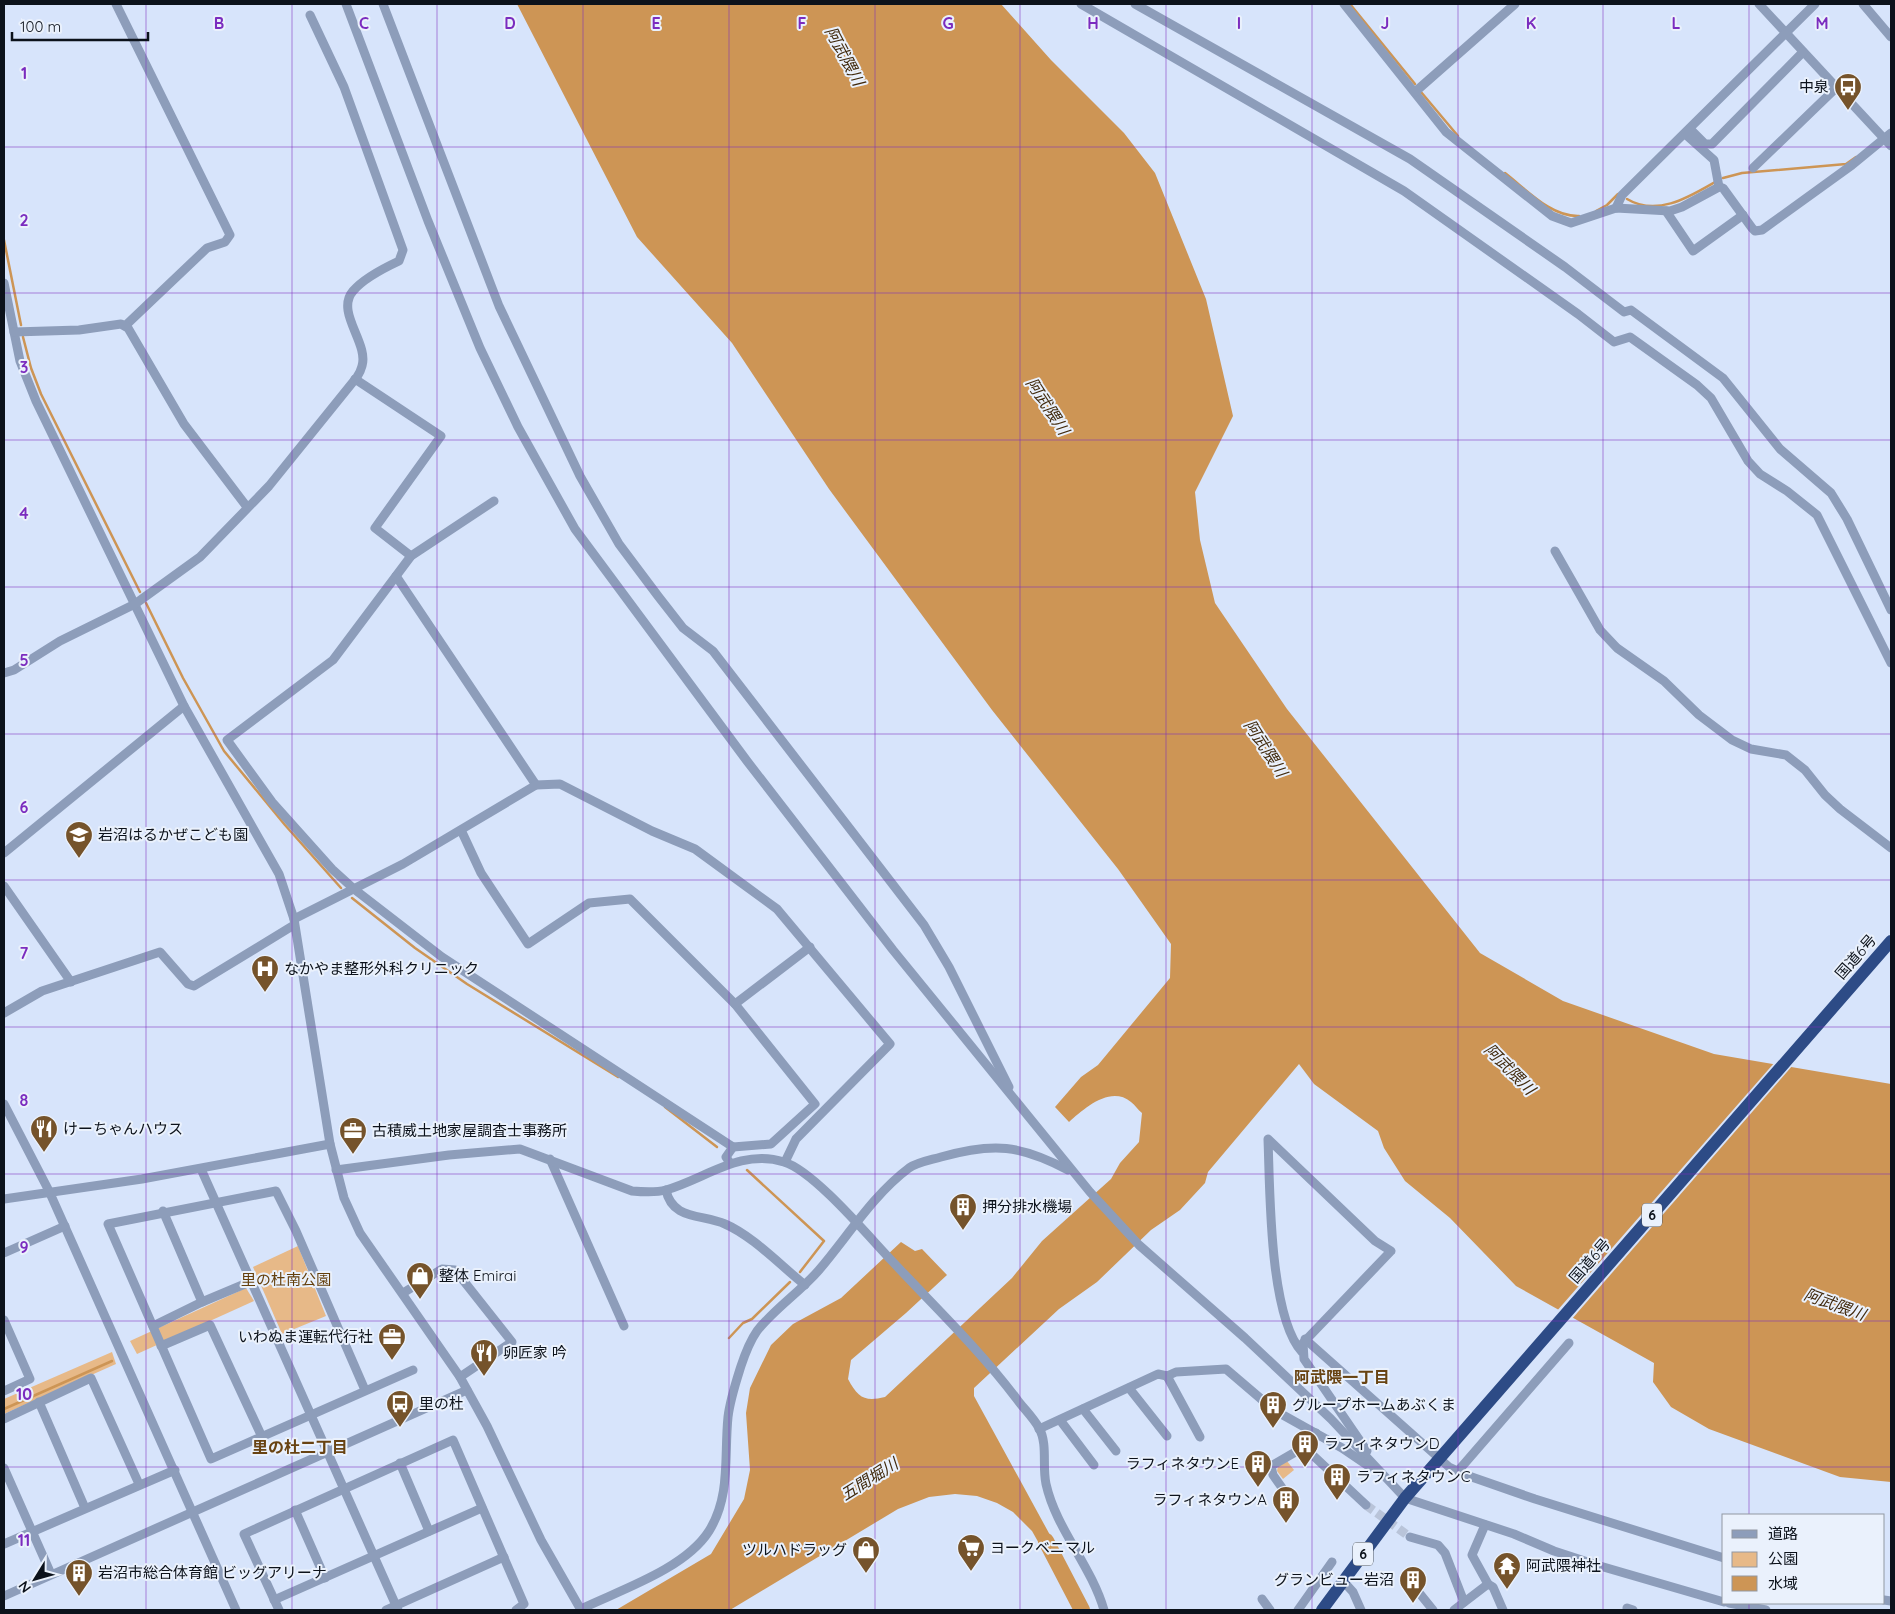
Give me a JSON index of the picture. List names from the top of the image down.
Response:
{
  "streets": {
    "highway": ["国道6号", "6"]
  },
  "districts": ["阿武隈一丁目", "里の杜二丁目"],
  "water": ["阿武隈川", "五間堀川"],
  "parks": ["里の杜南公園"],
  "places": {
    "bus stop": ["中泉", "里の杜"],
    "school or university": ["岩沼はるかぜこども園"],
    "hospital": ["なかやま整形外科クリニック"],
    "restaurant": ["けーちゃんハウス", "卵匠家 吟"],
    "office": ["古積威土地家屋調査士事務所", "いわぬま運転代行社"],
    "building": [
      "押分排水機場",
      "グループホームあぶくま",
      "ラフィネタウンD",
      "ラフィネタウンE",
      "ラフィネタウンC",
      "ラフィネタウンA",
      "岩沼市総合体育館 ビッグアリーナ",
      "グランビュー岩沼"
    ],
    "shop": ["整体 Emirai", "ツルハドラッグ"],
    "supermarket": ["ヨークベニマル"],
    "temple": ["阿武隈神社"]
  },
  "legend": ["道路", "公園", "水域"],
  "scale_bar": "100 m",
  "north": "bottom left",
  "grid": {
    "columns": [
      "B",
      "C",
      "D",
      "E",
      "F",
      "G",
      "H",
      "I",
      "J",
      "K",
      "L",
      "M"
    ],
    "rows": [
      "1",
      "2",
      "3",
      "4",
      "5",
      "6",
      "7",
      "8",
      "9",
      "10",
      "11"
    ]
  }
}
